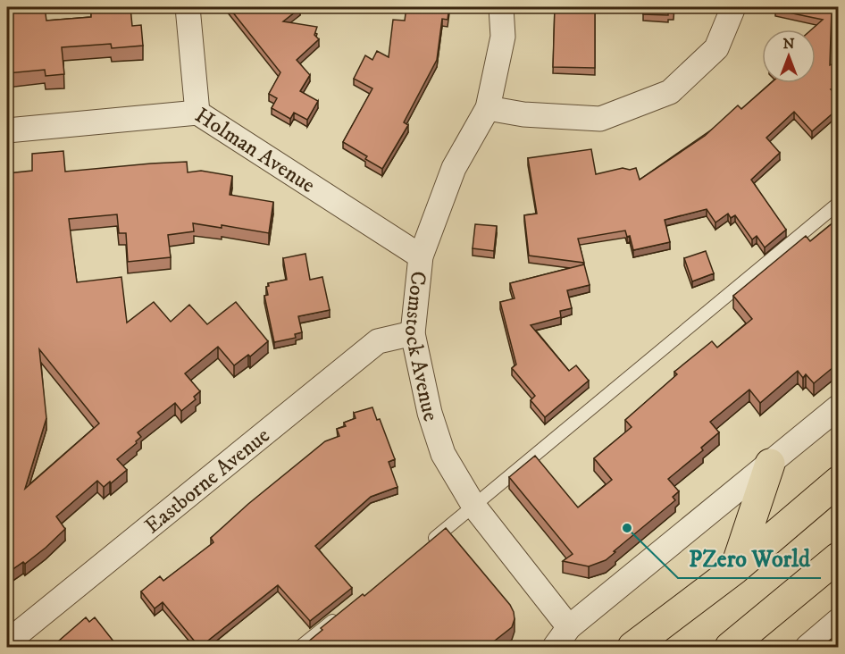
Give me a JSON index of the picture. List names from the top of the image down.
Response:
{
  "streets": {
    "street": ["Holman Avenue", "Comstock Avenue", "Eastborne Avenue"]
  },
  "crossings": [
    ["Holman Avenue", "Comstock Avenue"],
    ["Comstock Avenue", "Eastborne Avenue"]
  ],
  "places": ["PZero World"],
  "north": "top"
}
